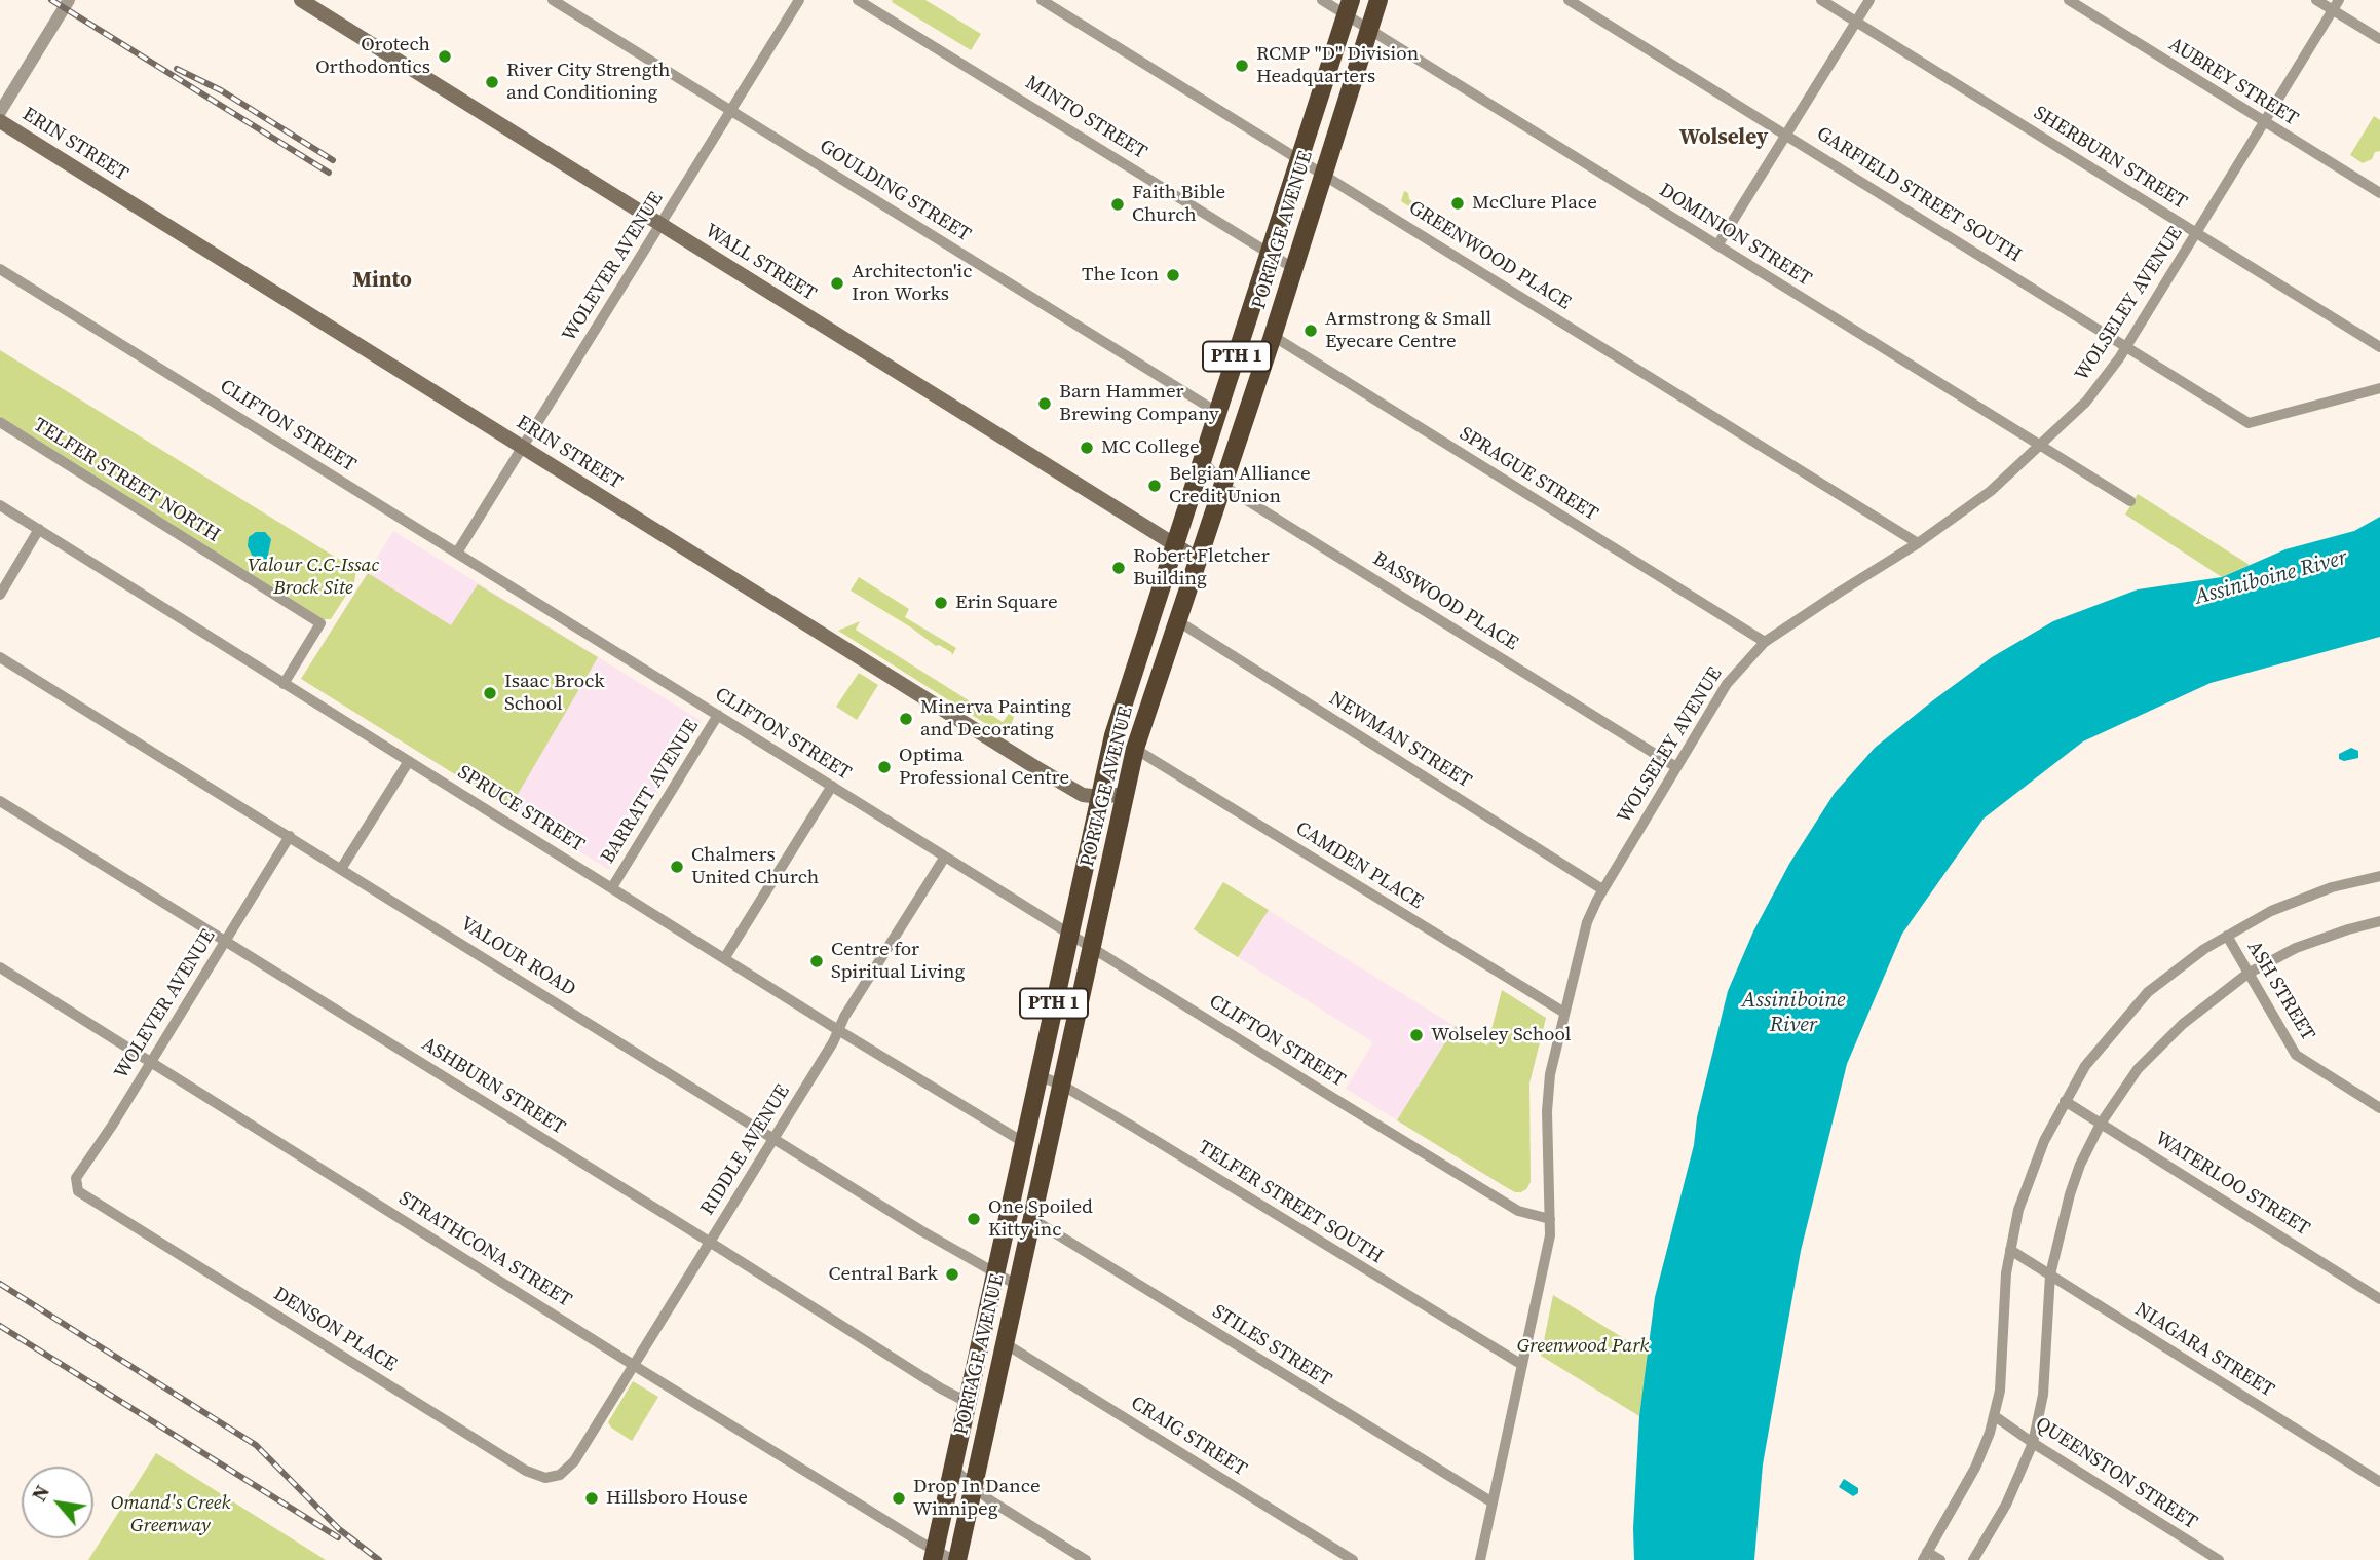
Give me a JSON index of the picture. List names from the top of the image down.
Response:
{
  "streets": {
    "highway": ["PORTAGE AVENUE", "PTH 1"],
    "main road": ["ERIN STREET", "WALL STREET"],
    "street": [
      "AUBREY STREET",
      "MINTO STREET",
      "SHERBURN STREET",
      "GOULDING STREET",
      "GARFIELD STREET SOUTH",
      "DOMINION STREET",
      "GREENWOOD PLACE",
      "WOLEVER AVENUE",
      "WOLSELEY AVENUE",
      "CLIFTON STREET",
      "SPRAGUE STREET",
      "TELFER STREET NORTH",
      "BASSWOOD PLACE",
      "NEWMAN STREET",
      "BARRATT AVENUE",
      "SPRUCE STREET",
      "CAMDEN PLACE",
      "VALOUR ROAD",
      "ASH STREET",
      "ASHBURN STREET",
      "RIDDLE AVENUE",
      "WATERLOO STREET",
      "TELFER STREET SOUTH",
      "STRATHCONA STREET",
      "DENSON PLACE",
      "STILES STREET",
      "NIAGARA STREET",
      "CRAIG STREET",
      "QUEENSTON STREET"
    ]
  },
  "crossings": [
    ["AUBREY STREET", "WOLSELEY AVENUE"],
    ["MINTO STREET", "PORTAGE AVENUE"],
    ["ERIN STREET", "PORTAGE AVENUE"],
    ["ERIN STREET", "WOLEVER AVENUE"],
    ["SHERBURN STREET", "WOLSELEY AVENUE"],
    ["GOULDING STREET", "PORTAGE AVENUE"],
    ["GOULDING STREET", "WOLEVER AVENUE"],
    ["GARFIELD STREET SOUTH", "WOLSELEY AVENUE"],
    ["PORTAGE AVENUE", "DOMINION STREET"],
    ["PORTAGE AVENUE", "GREENWOOD PLACE"],
    ["PORTAGE AVENUE", "WALL STREET"],
    ["PORTAGE AVENUE", "CLIFTON STREET"],
    ["PORTAGE AVENUE", "SPRAGUE STREET"],
    ["PORTAGE AVENUE", "BASSWOOD PLACE"],
    ["PORTAGE AVENUE", "NEWMAN STREET"],
    ["PORTAGE AVENUE", "SPRUCE STREET"],
    ["PORTAGE AVENUE", "CAMDEN PLACE"],
    ["PORTAGE AVENUE", "VALOUR ROAD"],
    ["PORTAGE AVENUE", "ASHBURN STREET"],
    ["PORTAGE AVENUE", "TELFER STREET SOUTH"],
    ["PORTAGE AVENUE", "STRATHCONA STREET"],
    ["PORTAGE AVENUE", "STILES STREET"],
    ["PORTAGE AVENUE", "CRAIG STREET"],
    ["DOMINION STREET", "WOLSELEY AVENUE"],
    ["GREENWOOD PLACE", "WOLSELEY AVENUE"],
    ["WALL STREET", "WOLEVER AVENUE"],
    ["WOLEVER AVENUE", "CLIFTON STREET"],
    ["WOLEVER AVENUE", "VALOUR ROAD"],
    ["WOLEVER AVENUE", "ASHBURN STREET"],
    ["WOLEVER AVENUE", "STRATHCONA STREET"],
    ["WOLEVER AVENUE", "DENSON PLACE"],
    ["WOLSELEY AVENUE", "CLIFTON STREET"],
    ["WOLSELEY AVENUE", "SPRAGUE STREET"],
    ["WOLSELEY AVENUE", "BASSWOOD PLACE"],
    ["WOLSELEY AVENUE", "NEWMAN STREET"],
    ["WOLSELEY AVENUE", "CAMDEN PLACE"],
    ["WOLSELEY AVENUE", "TELFER STREET SOUTH"],
    ["WOLSELEY AVENUE", "STILES STREET"],
    ["CLIFTON STREET", "BARRATT AVENUE"],
    ["CLIFTON STREET", "RIDDLE AVENUE"],
    ["TELFER STREET NORTH", "SPRUCE STREET"],
    ["BARRATT AVENUE", "SPRUCE STREET"],
    ["SPRUCE STREET", "RIDDLE AVENUE"],
    ["VALOUR ROAD", "RIDDLE AVENUE"],
    ["ASHBURN STREET", "RIDDLE AVENUE"],
    ["RIDDLE AVENUE", "STRATHCONA STREET"],
    ["RIDDLE AVENUE", "DENSON PLACE"]
  ],
  "districts": ["Wolseley", "Minto"],
  "water": ["Assiniboine River"],
  "parks": ["Valour C.C-Issac Brock Site", "Greenwood Park", "Omand's Creek Greenway"],
  "places": [
    "Orotech Orthodontics",
    "RCMP \"D\" Division Headquarters",
    "River City Strength and Conditioning",
    "McClure Place",
    "Faith Bible Church",
    "The Icon",
    "Architecton'ic Iron Works",
    "Armstrong & Small Eyecare Centre",
    "Barn Hammer Brewing Company",
    "MC College",
    "Belgian Alliance Credit Union",
    "Robert Fletcher Building",
    "Erin Square",
    "Isaac Brock School",
    "Minerva Painting and Decorating",
    "Optima Professional Centre",
    "Chalmers United Church",
    "Centre for Spiritual Living",
    "Wolseley School",
    "One Spoiled Kitty inc",
    "Central Bark",
    "Hillsboro House",
    "Drop In Dance Winnipeg"
  ],
  "north": "top left"
}
